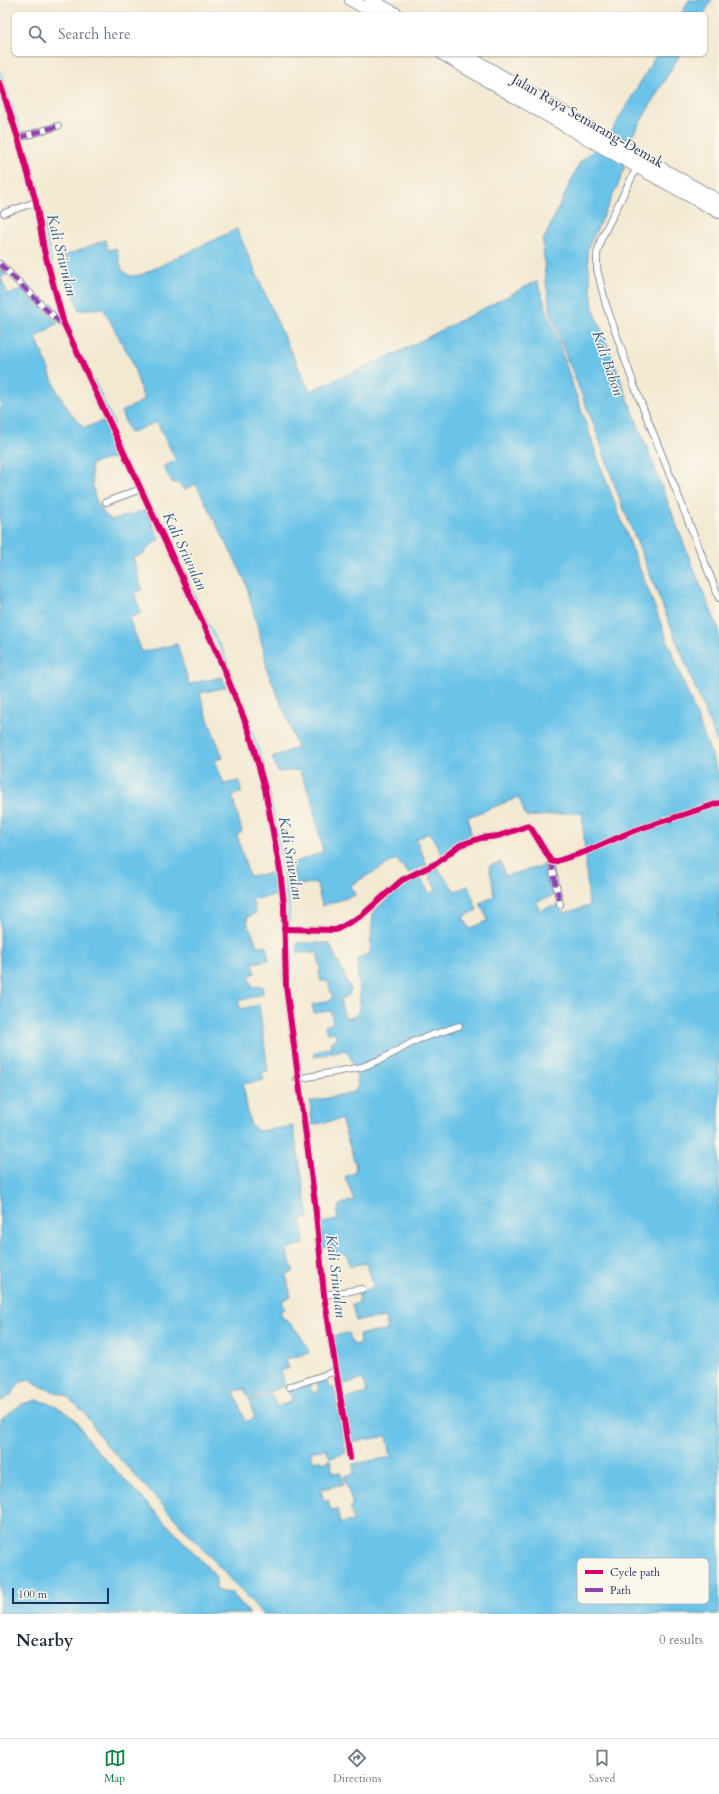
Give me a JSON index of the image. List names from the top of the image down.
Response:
{
  "streets": {
    "highway": ["Jalan Raya Semarang-Demak"]
  },
  "water": ["Kali Sriwulan", "Kali Babon"],
  "legend": ["Cycle path", "Path"],
  "scale_bar": "100 m",
  "page": {
    "search": "Search here",
    "scale": "100 m",
    "heading": ["Nearby", "0 results"],
    "nav": ["Map", "Directions", "Saved"]
  }
}
